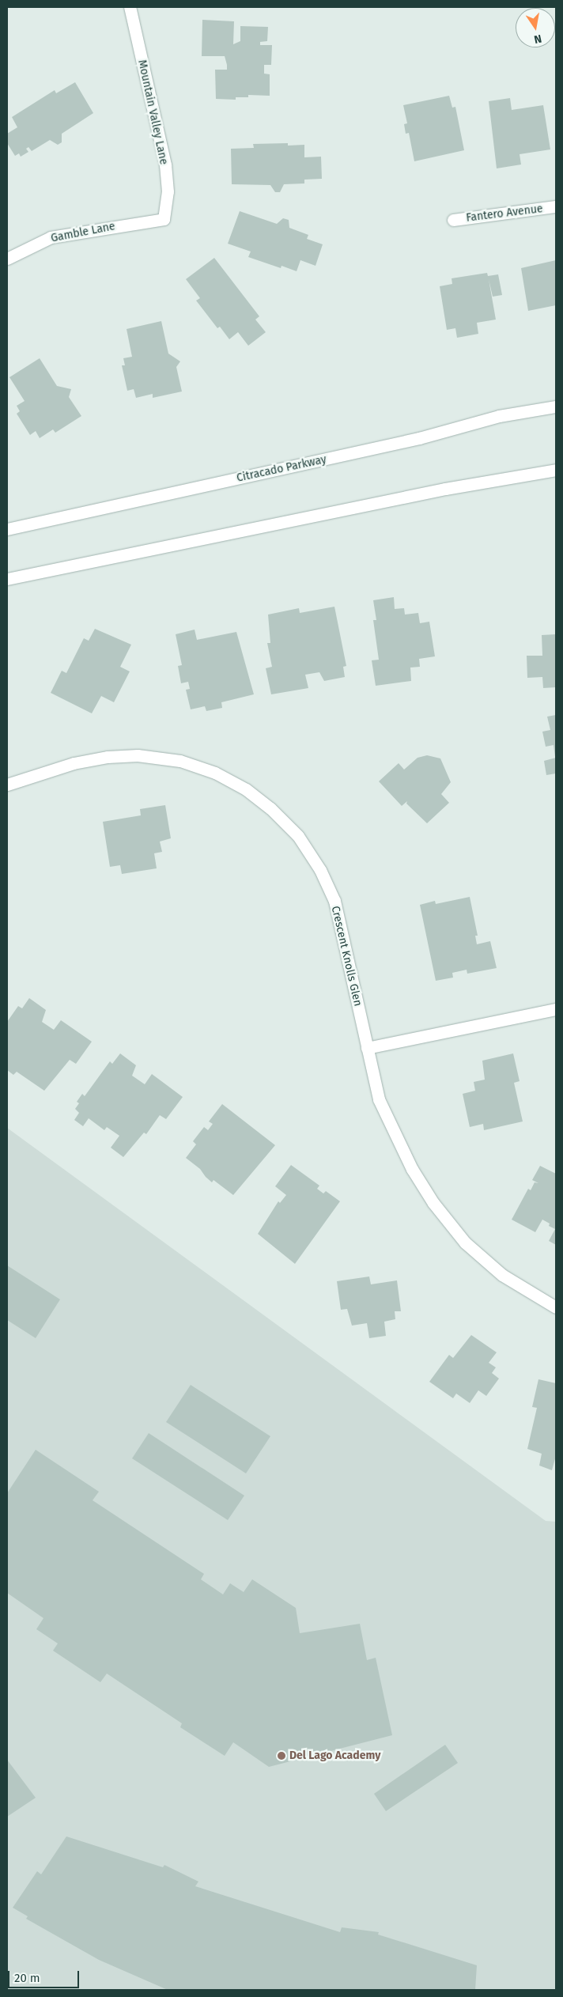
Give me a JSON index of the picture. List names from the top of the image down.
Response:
{
  "streets": {
    "street": [
      "Mountain Valley Lane",
      "Fantero Avenue",
      "Gamble Lane",
      "Citracado Parkway",
      "Crescent Knolls Glen"
    ]
  },
  "crossings": [
    ["Mountain Valley Lane", "Gamble Lane"]
  ],
  "places": ["Del Lago Academy"],
  "scale_bar": "20 m",
  "north": "bottom"
}
